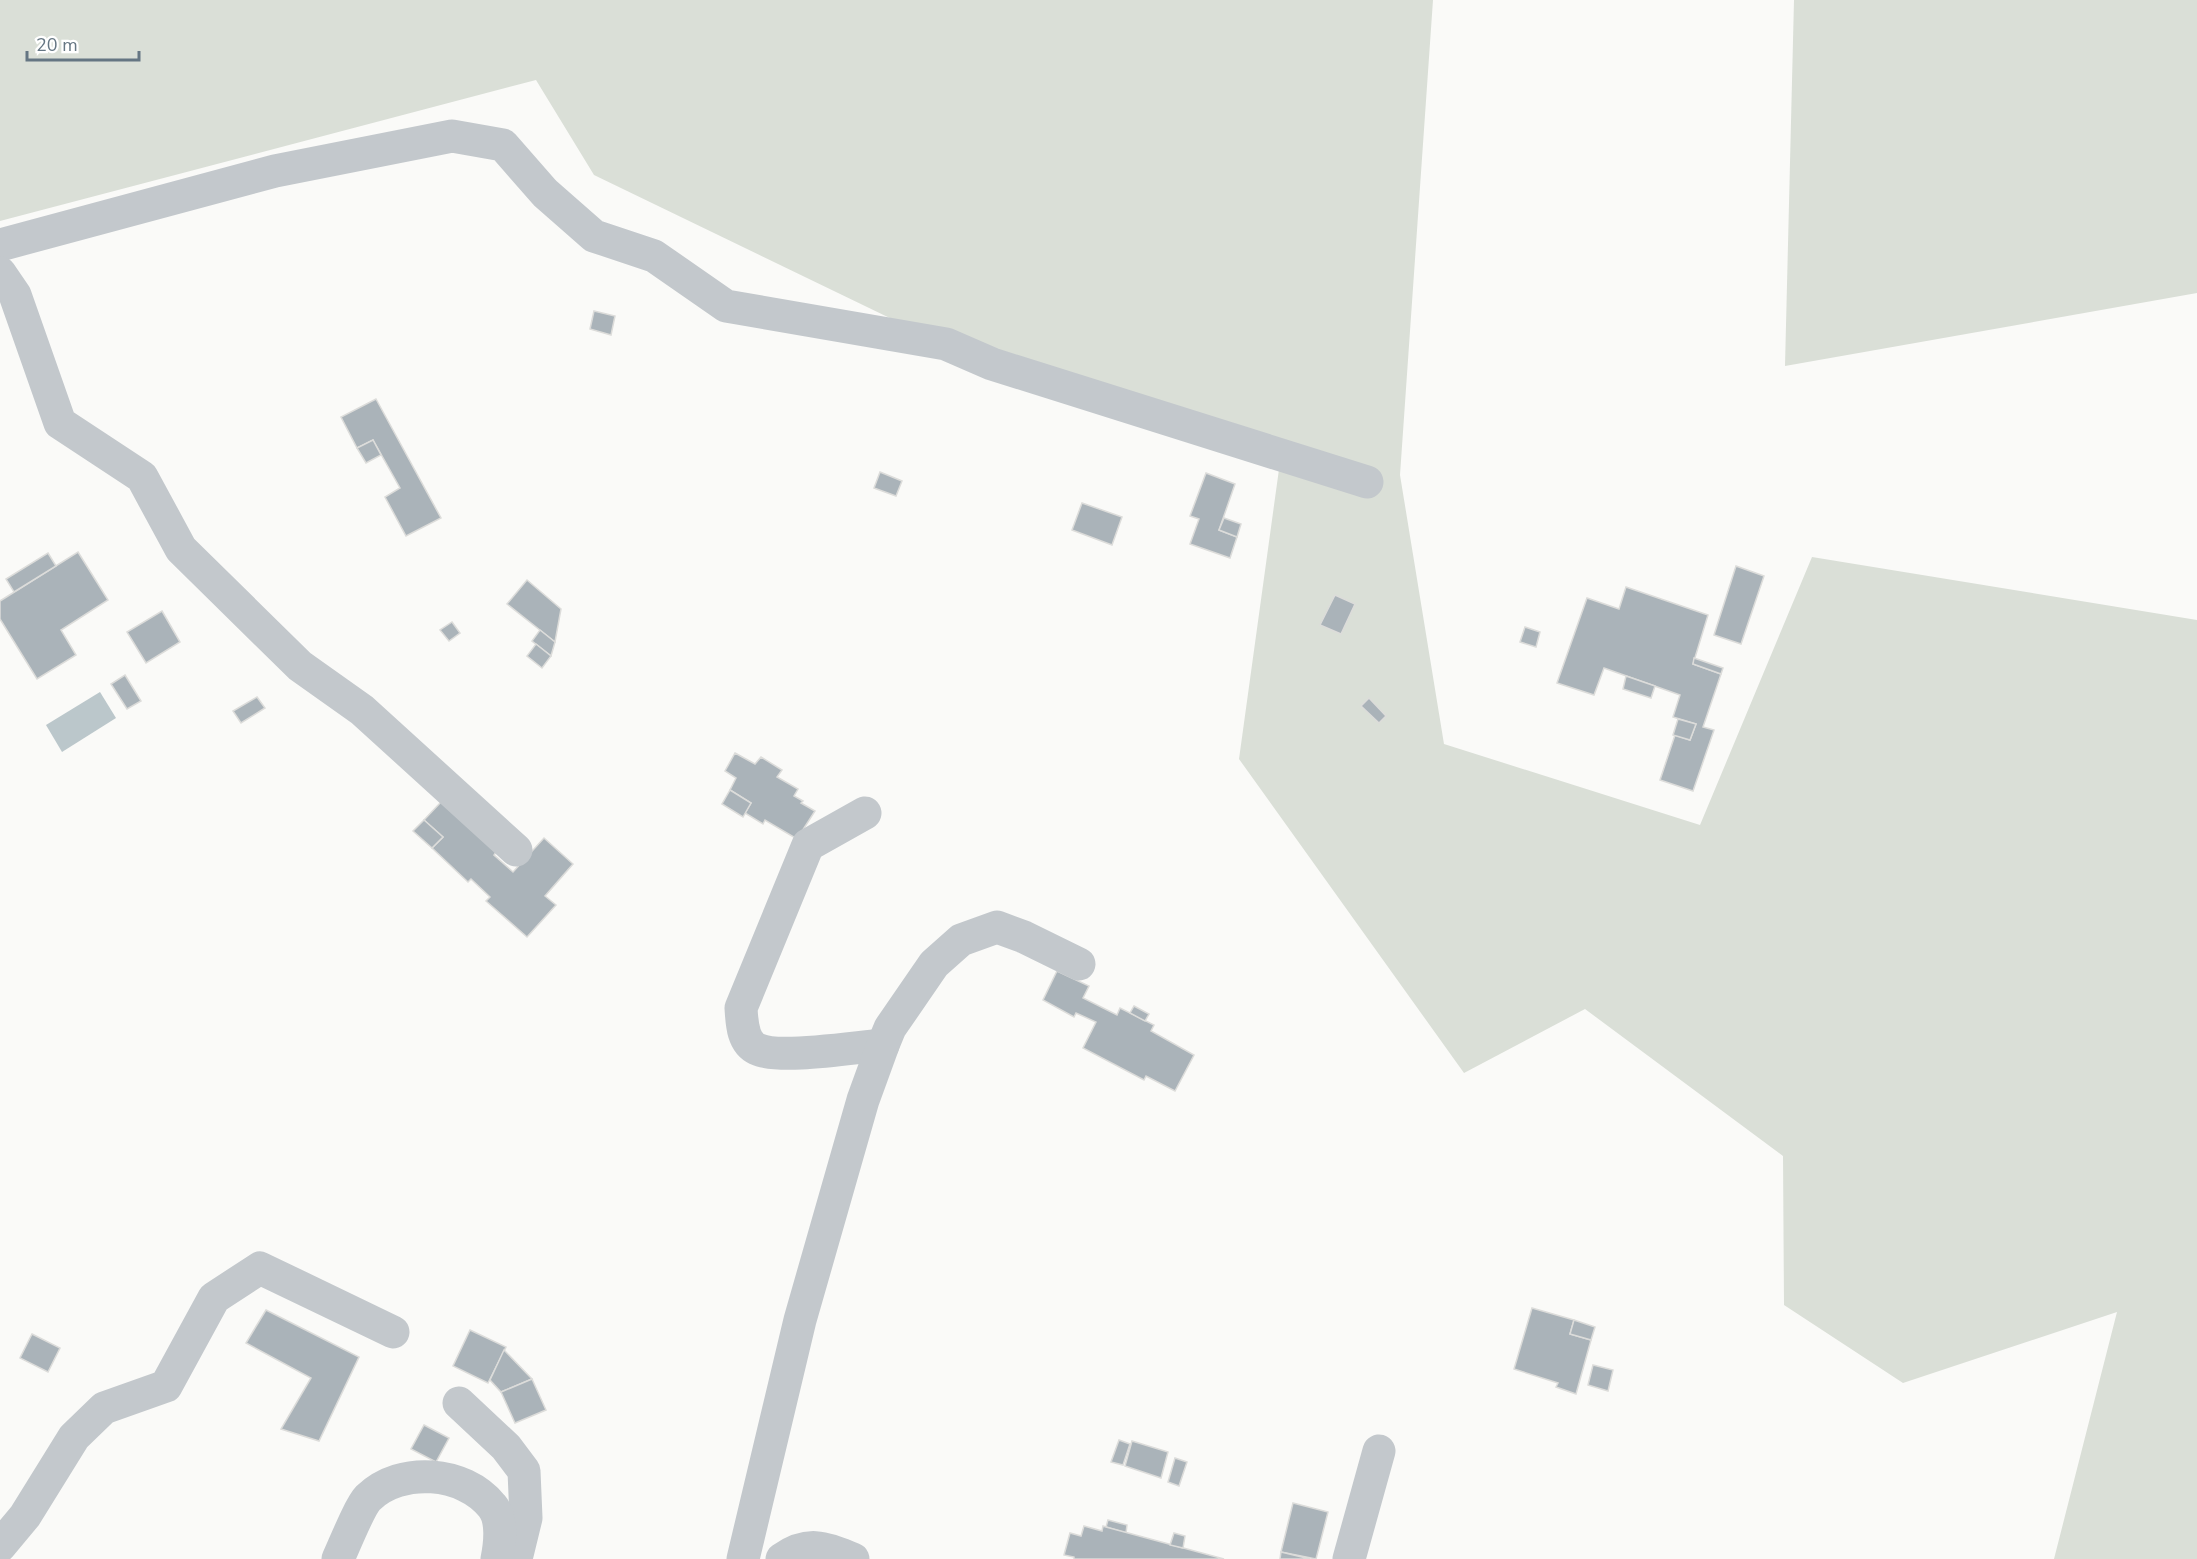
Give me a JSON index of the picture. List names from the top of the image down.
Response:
{
  "scale_bar": "20 m"
}
